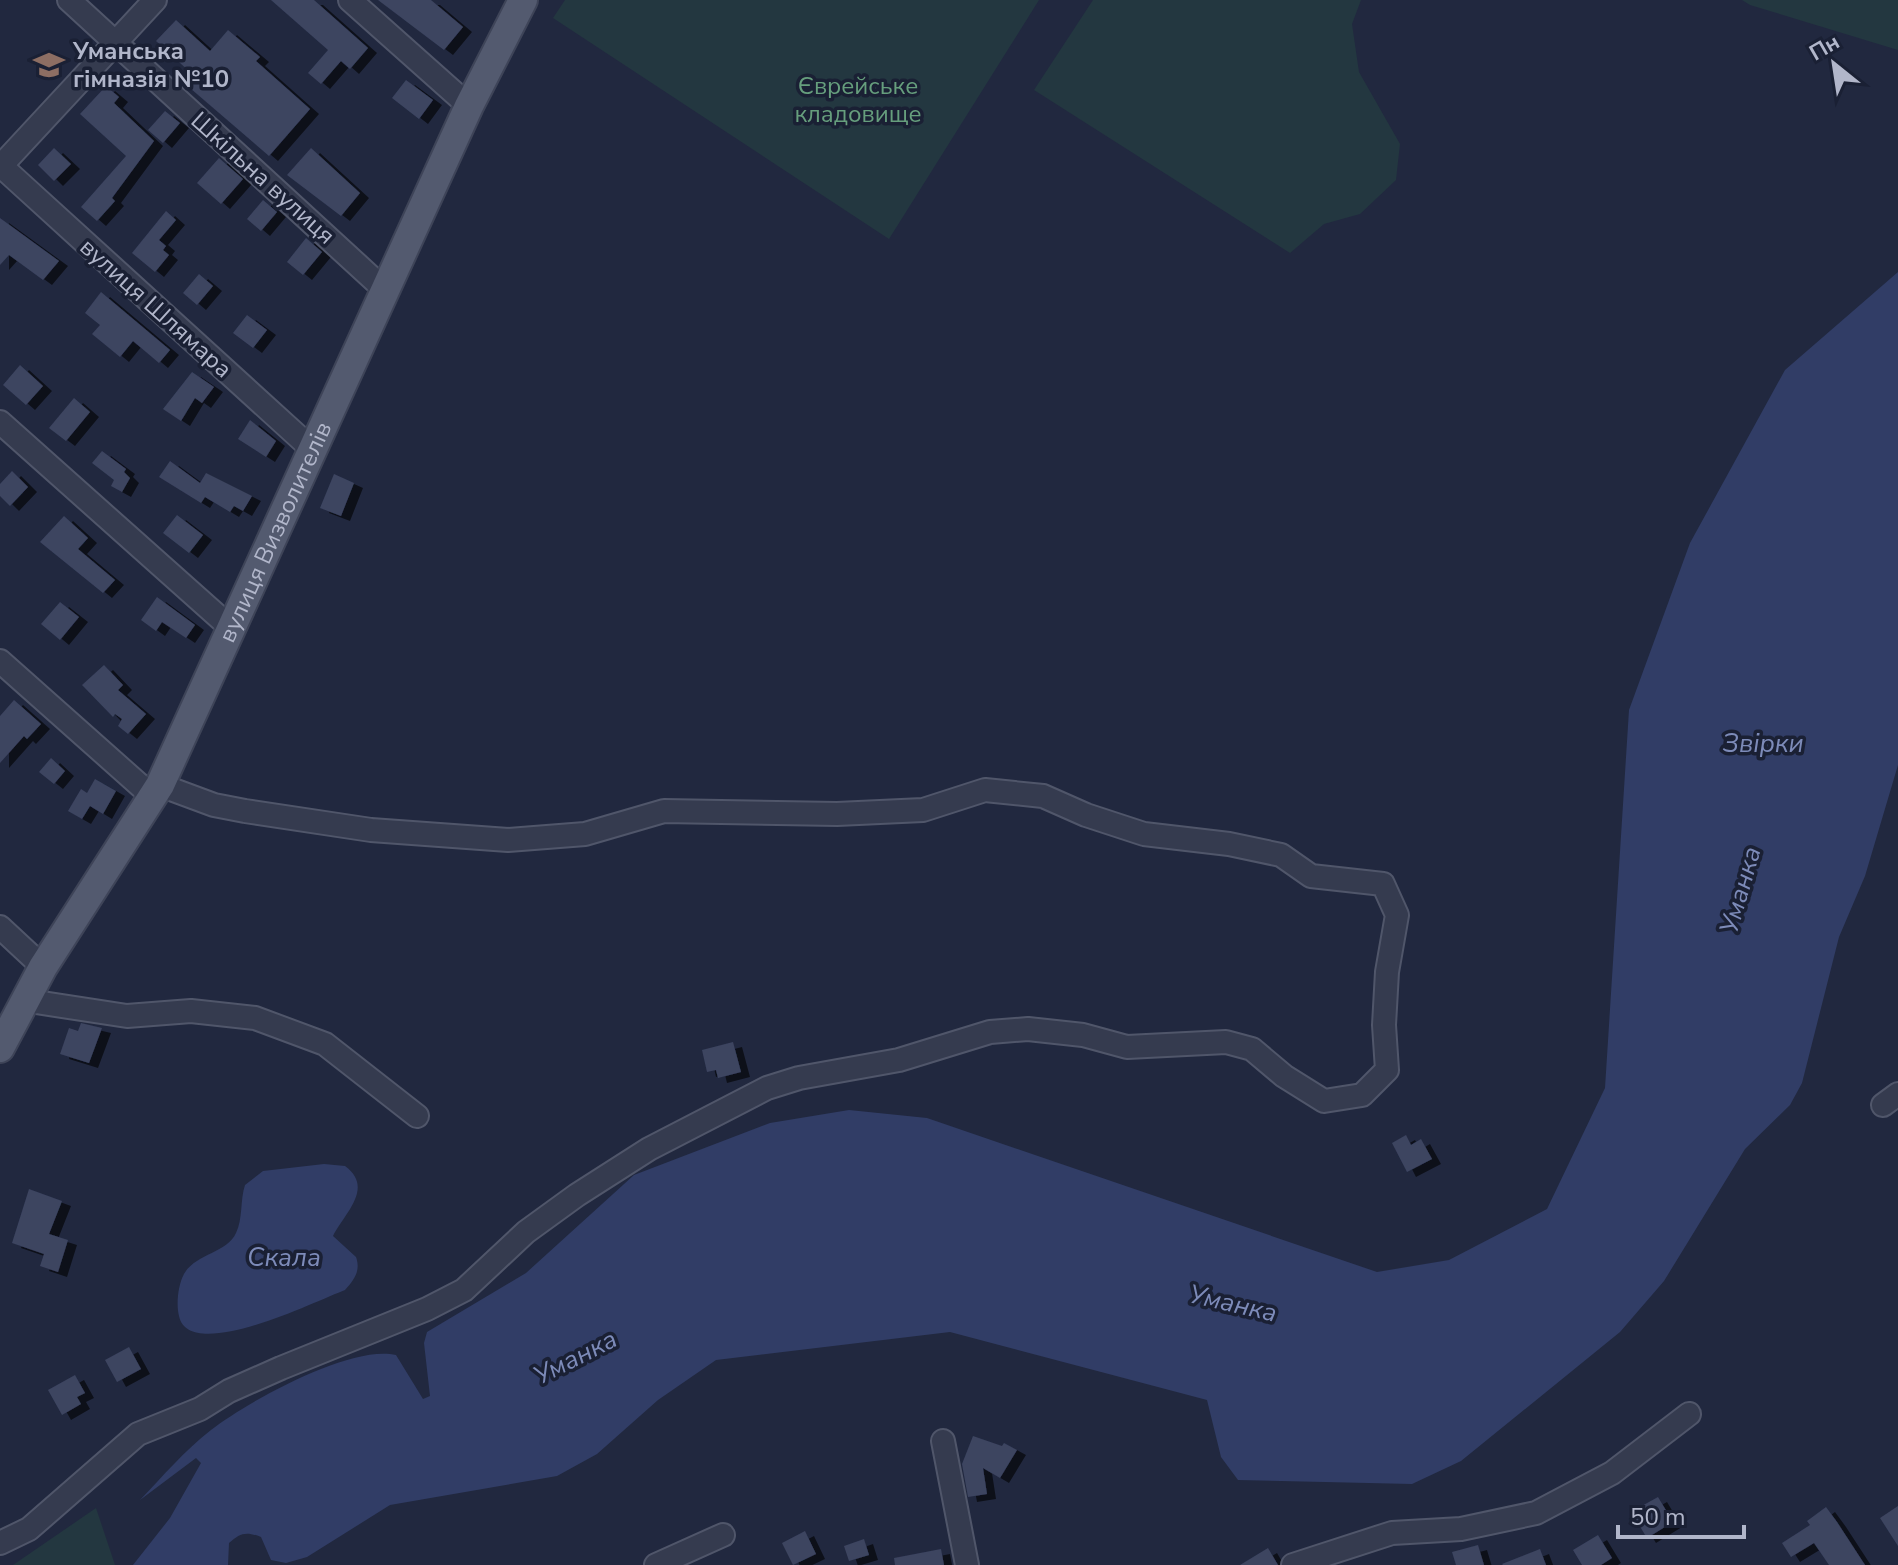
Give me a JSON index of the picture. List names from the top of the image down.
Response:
{
  "streets": {
    "main road": ["вулиця Визволителів"],
    "street": ["Шкільна вулиця", "вулиця Шлямара"]
  },
  "crossings": [
    ["Шкільна вулиця", "вулиця Визволителів"],
    ["вулиця Шлямара", "вулиця Визволителів"]
  ],
  "water": ["Звірки", "Уманка", "Скала"],
  "parks": ["Єврейське кладовище"],
  "places": {
    "school or university": ["Уманська гімназія №10"]
  },
  "scale_bar": "50 m",
  "north": "top left"
}
